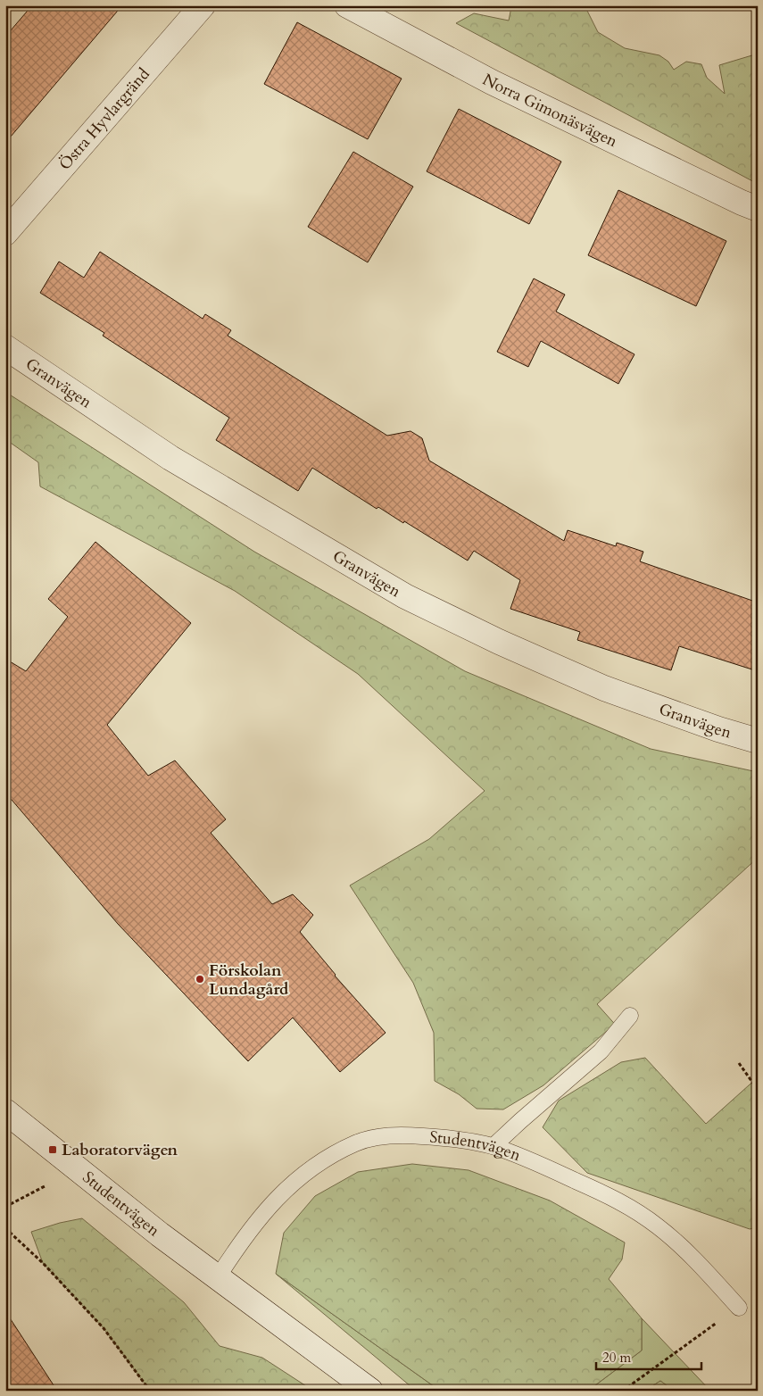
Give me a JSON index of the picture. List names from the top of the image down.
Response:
{
  "streets": {
    "street": [
      "Norra Gimonäsvägen",
      "Östra Hyvlargränd",
      "Granvägen",
      "Studentvägen"
    ]
  },
  "places": {
    "other": ["Förskolan Lundagård"],
    "transit": ["Laboratorvägen"]
  },
  "scale_bar": "20 m"
}
